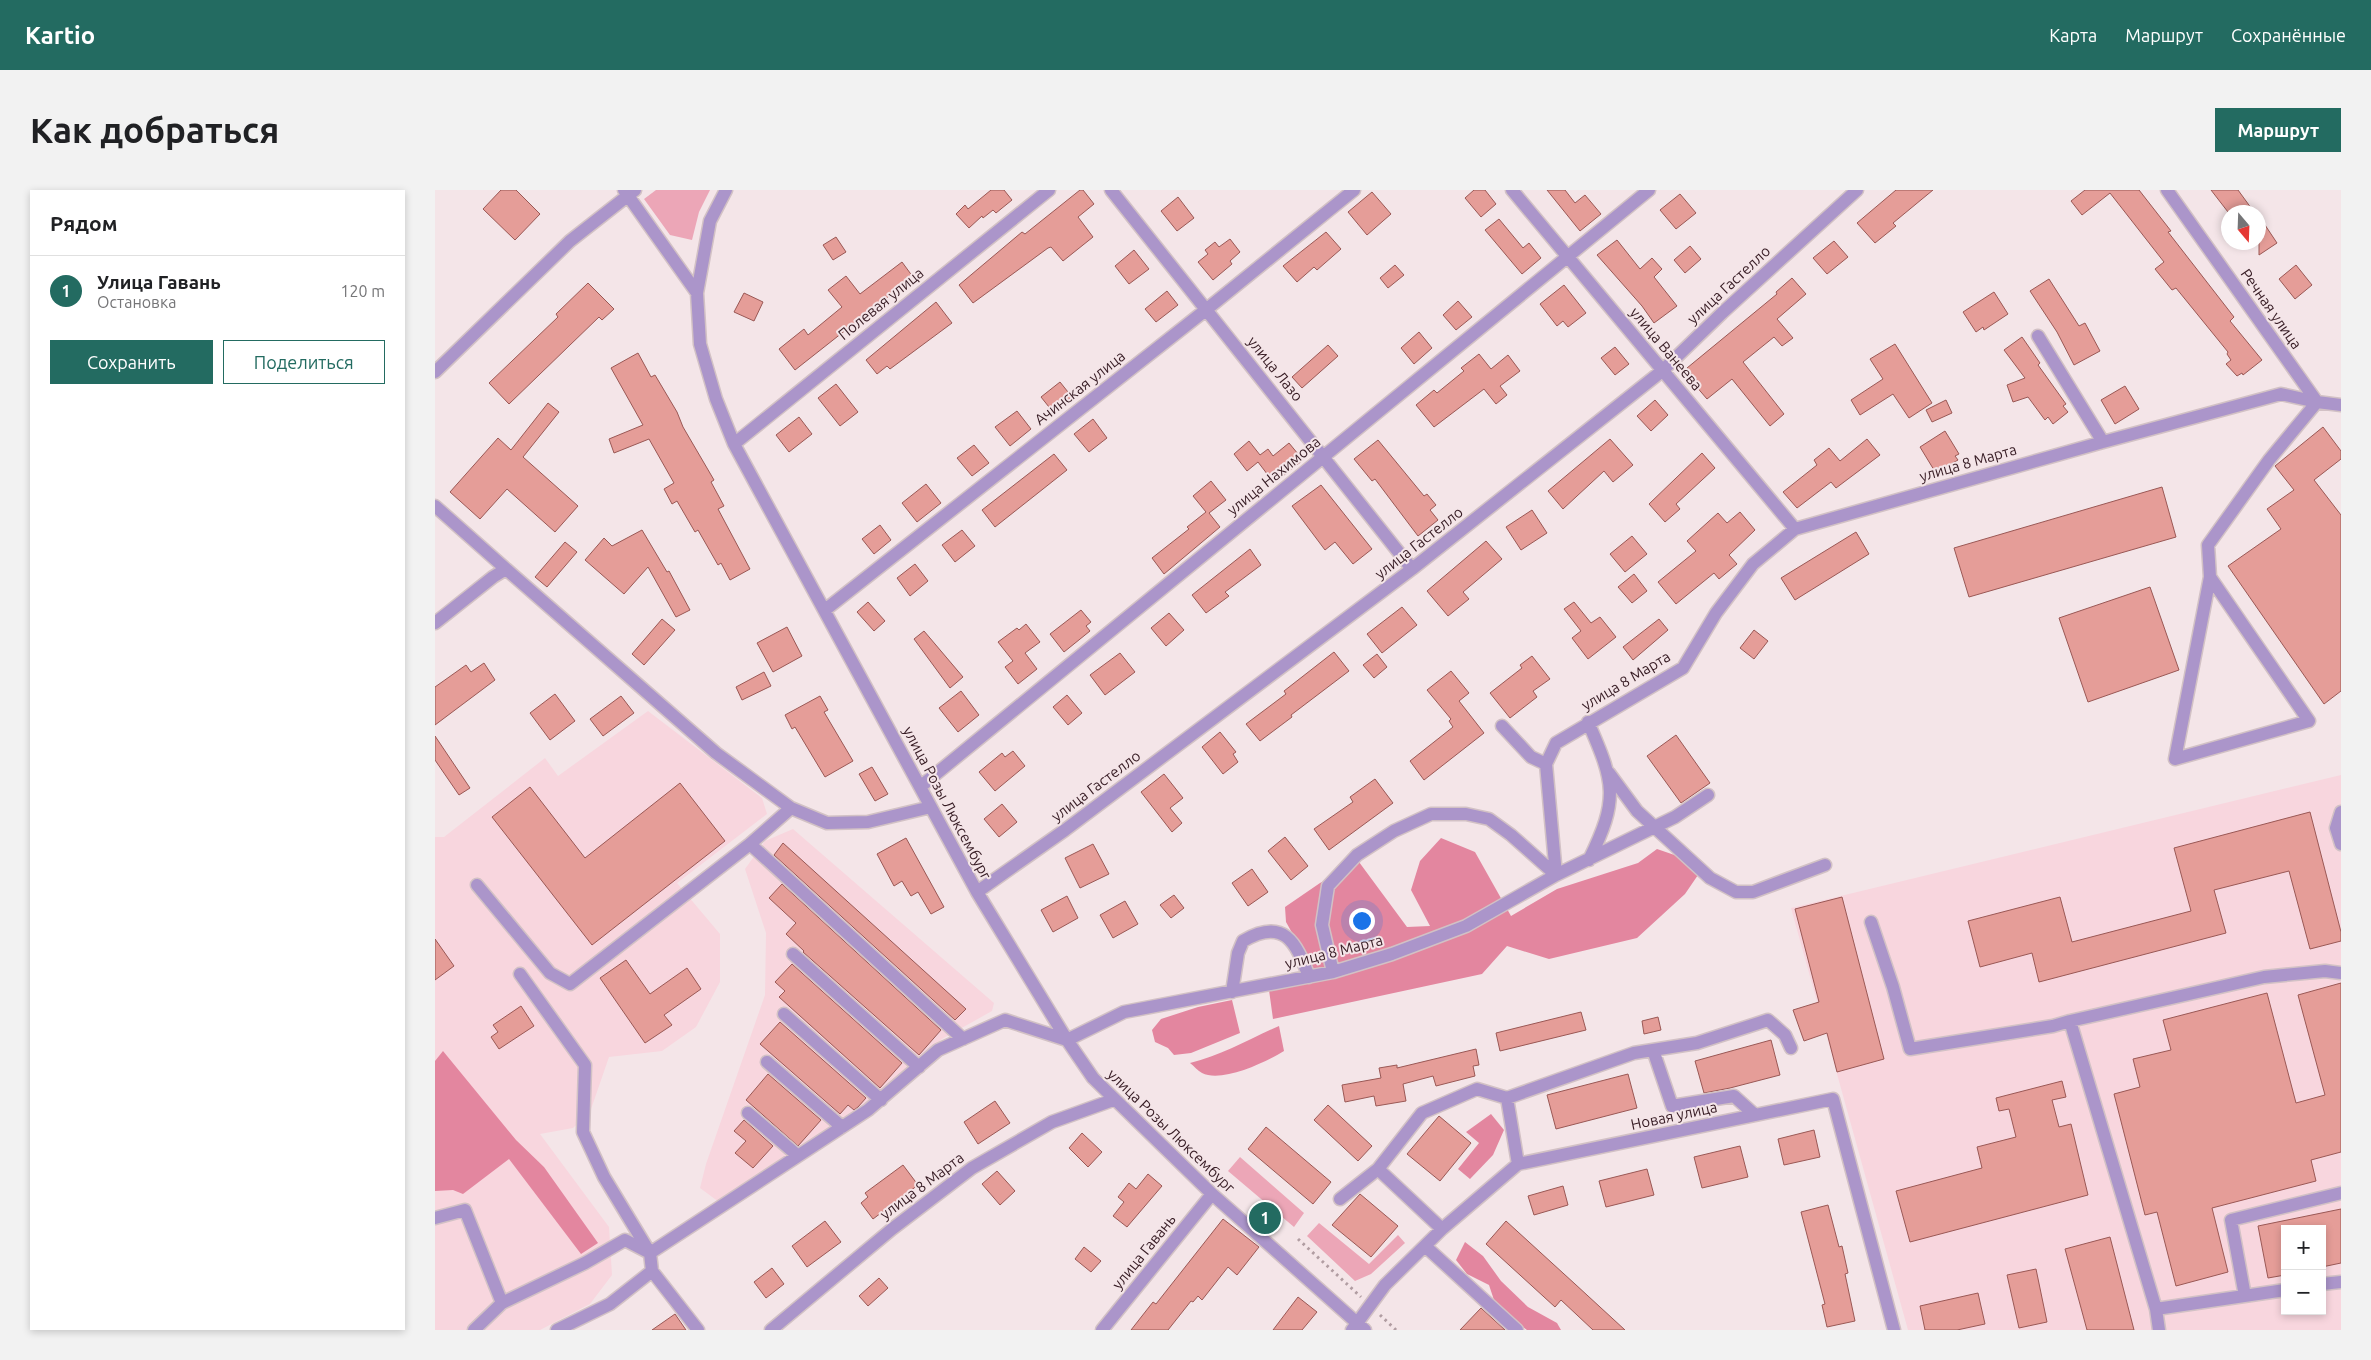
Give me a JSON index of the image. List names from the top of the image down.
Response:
{
  "streets": {
    "street": [
      "улица Гастелло",
      "Полевая улица",
      "Речная улица",
      "улица Ванеева",
      "улица Лазо",
      "Ачинская улица",
      "улица 8 Марта",
      "улица Нахимова",
      "улица Розы Люксембург",
      "Новая улица",
      "улица Гавань"
    ]
  },
  "crossings": [
    ["улица Гастелло", "улица Ванеева"],
    ["улица Гастелло", "улица Лазо"],
    ["улица Гастелло", "улица Розы Люксембург"],
    ["Полевая улица", "улица Розы Люксембург"],
    ["Речная улица", "улица 8 Марта"],
    ["улица Ванеева", "улица 8 Марта"],
    ["улица Ванеева", "улица Нахимова"],
    ["улица Лазо", "Ачинская улица"],
    ["улица Лазо", "улица Нахимова"],
    ["Ачинская улица", "улица Розы Люксембург"],
    ["улица 8 Марта", "улица Розы Люксембург"],
    ["улица Нахимова", "улица Розы Люксембург"],
    ["улица Розы Люксембург", "Новая улица"],
    ["улица Розы Люксембург", "улица Гавань"]
  ],
  "north": "bottom",
  "page": {
    "header": "Kartio",
    "nav": ["Карта", "Маршрут", "Сохранённые"],
    "buttons": [
      "Маршрут",
      ["Сохранить", "Поделиться"]
    ],
    "title": "Как добраться",
    "heading": "Рядом",
    "list": [
      {
        "mark": "1",
        "name": "Улица Гавань",
        "note": "Остановка",
        "value": "120 m"
      }
    ],
    "pins": "1",
    "map_buttons": ["+", "−"]
  }
}
